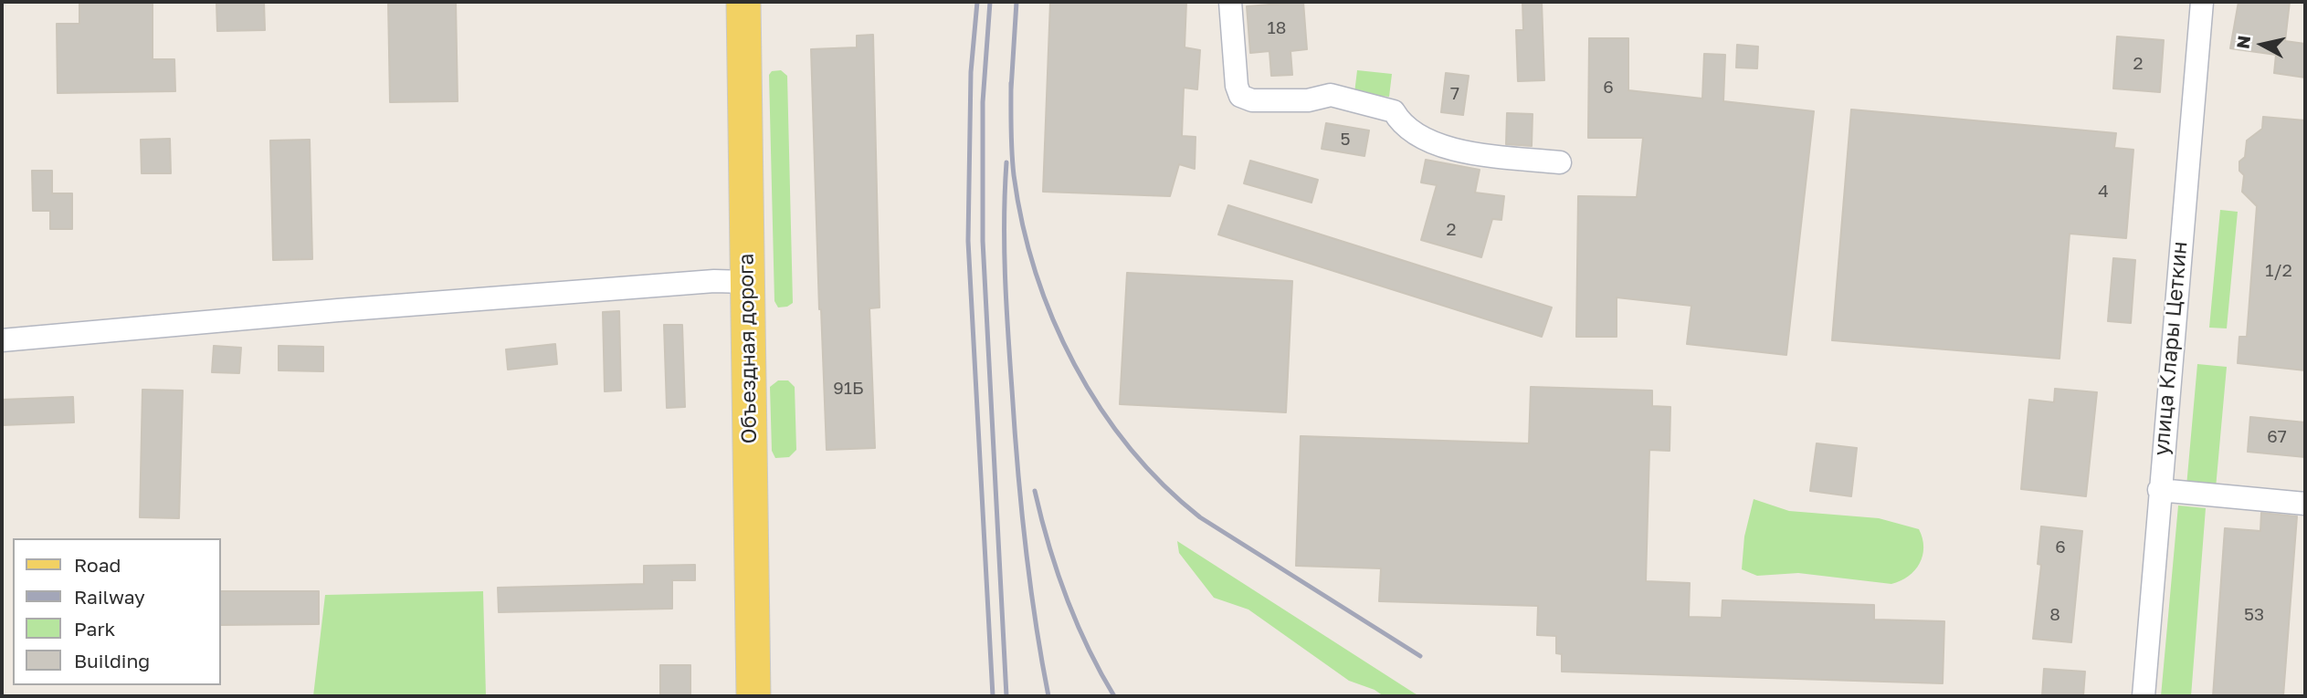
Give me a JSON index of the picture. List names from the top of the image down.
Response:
{
  "streets": {
    "main road": ["Объездная дорога"],
    "street": ["улица Клары Цеткин"]
  },
  "house_numbers": [
    "18",
    "2",
    "6",
    "7",
    "5",
    "4",
    "2",
    "1/2",
    "91Б",
    "67",
    "6",
    "8",
    "53"
  ],
  "legend": [
    "Road",
    "Railway",
    "Park",
    "Building"
  ],
  "north": "left"
}
